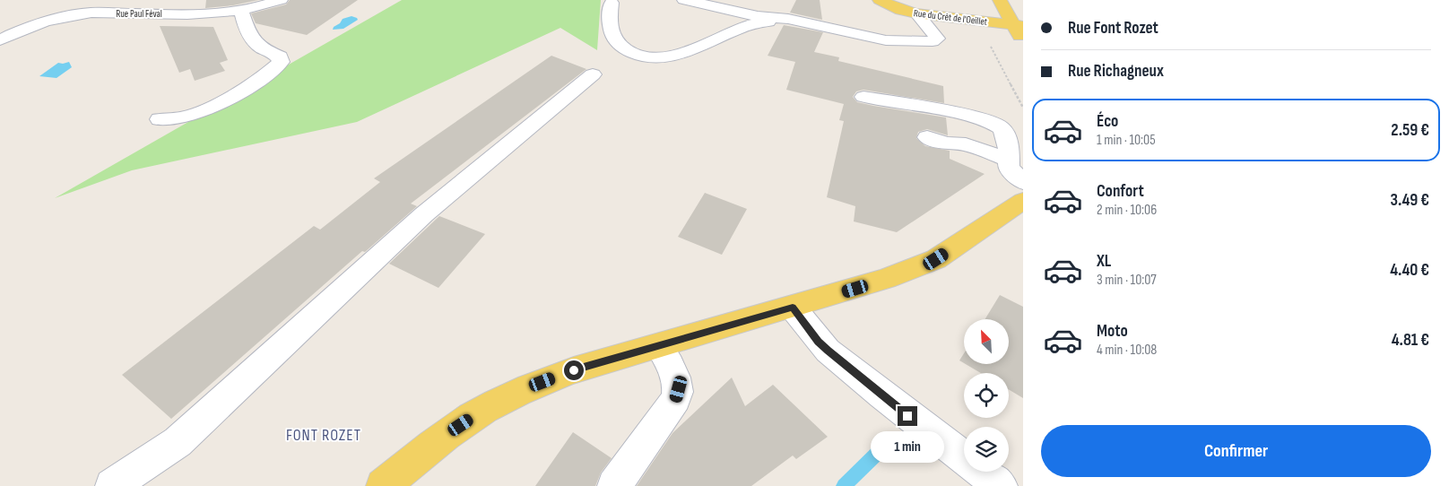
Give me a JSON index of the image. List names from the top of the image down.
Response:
{
  "streets": {
    "main road": ["Rue du Crêt de l'Oeillet"],
    "street": ["Rue Paul Féval"]
  },
  "districts": ["FONT ROZET"],
  "north": "top left",
  "page": {
    "banner": ["Rue Font Rozet", "Rue Richagneux"],
    "list": [
      {
        "name": "Éco",
        "note": "1 min · 10:05",
        "value": "2.59 €"
      },
      {
        "name": "Confort",
        "note": "2 min · 10:06",
        "value": "3.49 €"
      },
      {
        "name": "XL",
        "note": "3 min · 10:07",
        "value": "4.40 €"
      },
      {
        "name": "Moto",
        "note": "4 min · 10:08",
        "value": "4.81 €"
      }
    ],
    "buttons": "Confirmer",
    "bubble": "1 min"
  }
}
